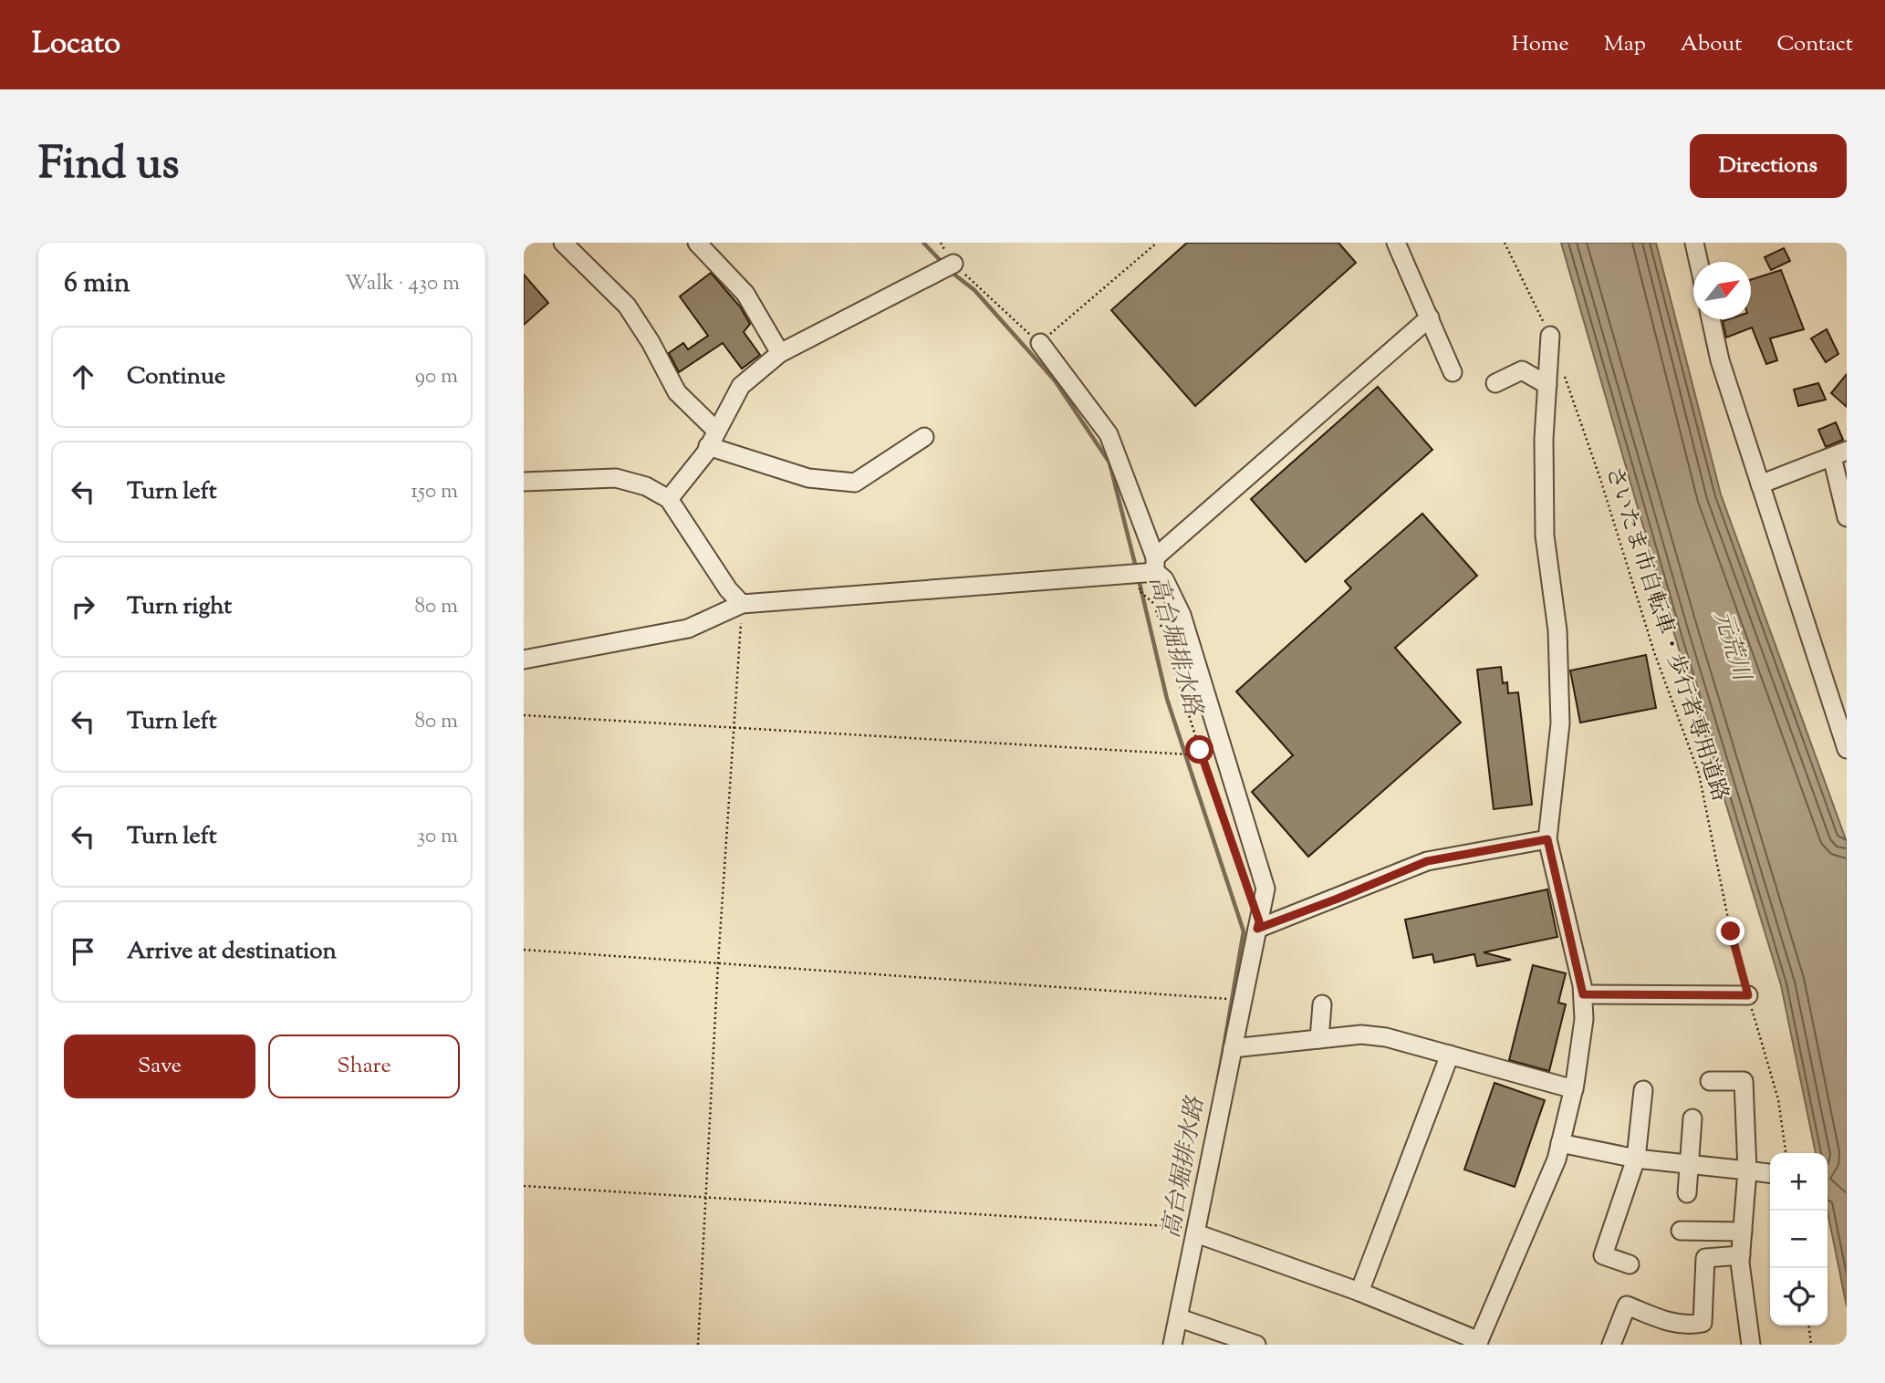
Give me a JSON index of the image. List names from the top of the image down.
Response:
{
  "streets": {
    "path": ["さいたま市自転車・歩行者専用道路"]
  },
  "water": ["高台堀排水路", "元荒川"],
  "north": "top right",
  "page": {
    "header": "Locato",
    "nav": [
      "Home",
      "Map",
      "About",
      "Contact"
    ],
    "title": "Find us",
    "buttons": [
      "Directions",
      ["Save", "Share"]
    ],
    "heading": ["6 min", "Walk · 430 m"],
    "list": [
      ["Continue", "90 m"],
      ["Turn left", "150 m"],
      ["Turn right", "80 m"],
      ["Turn left", "80 m"],
      ["Turn left", "30 m"],
      "Arrive at destination"
    ],
    "map_buttons": ["+", "−"]
  }
}
